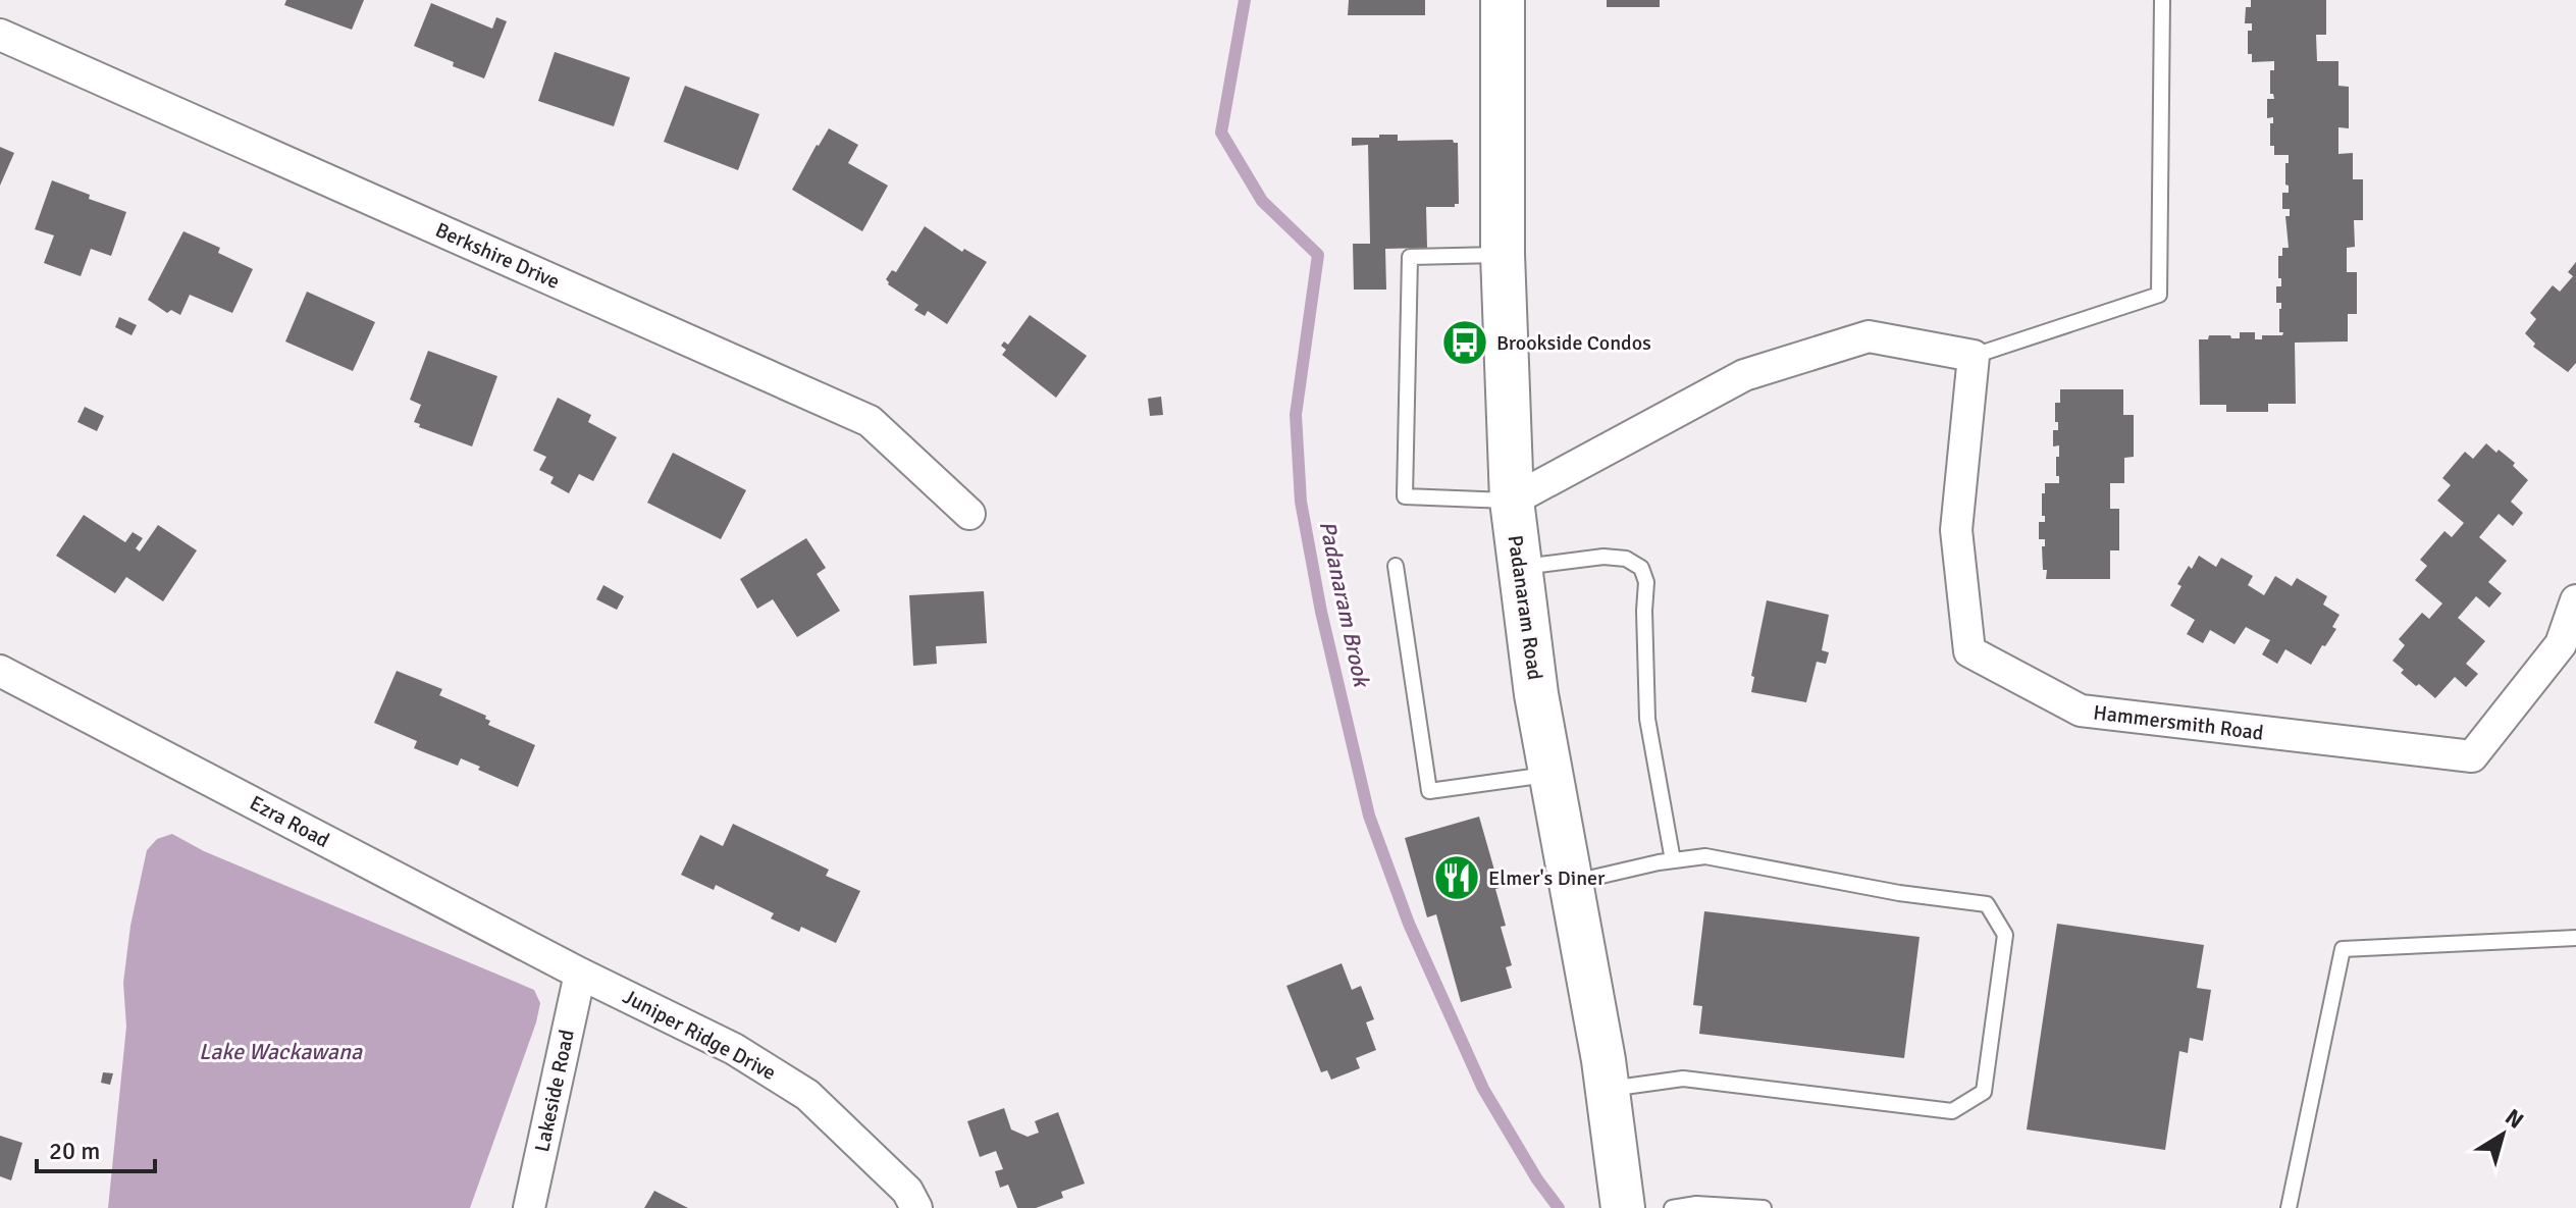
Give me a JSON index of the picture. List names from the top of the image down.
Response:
{
  "streets": {
    "main road": ["Padanaram Road"],
    "street": [
      "Berkshire Drive",
      "Hammersmith Road",
      "Ezra Road",
      "Juniper Ridge Drive",
      "Lakeside Road"
    ]
  },
  "crossings": [
    ["Ezra Road", "Juniper Ridge Drive"],
    ["Ezra Road", "Lakeside Road"],
    ["Juniper Ridge Drive", "Lakeside Road"]
  ],
  "water": ["Padanaram Brook", "Lake Wackawana"],
  "places": {
    "bus stop": ["Brookside Condos"],
    "restaurant": ["Elmer's Diner"]
  },
  "scale_bar": "20 m",
  "north": "top right"
}
